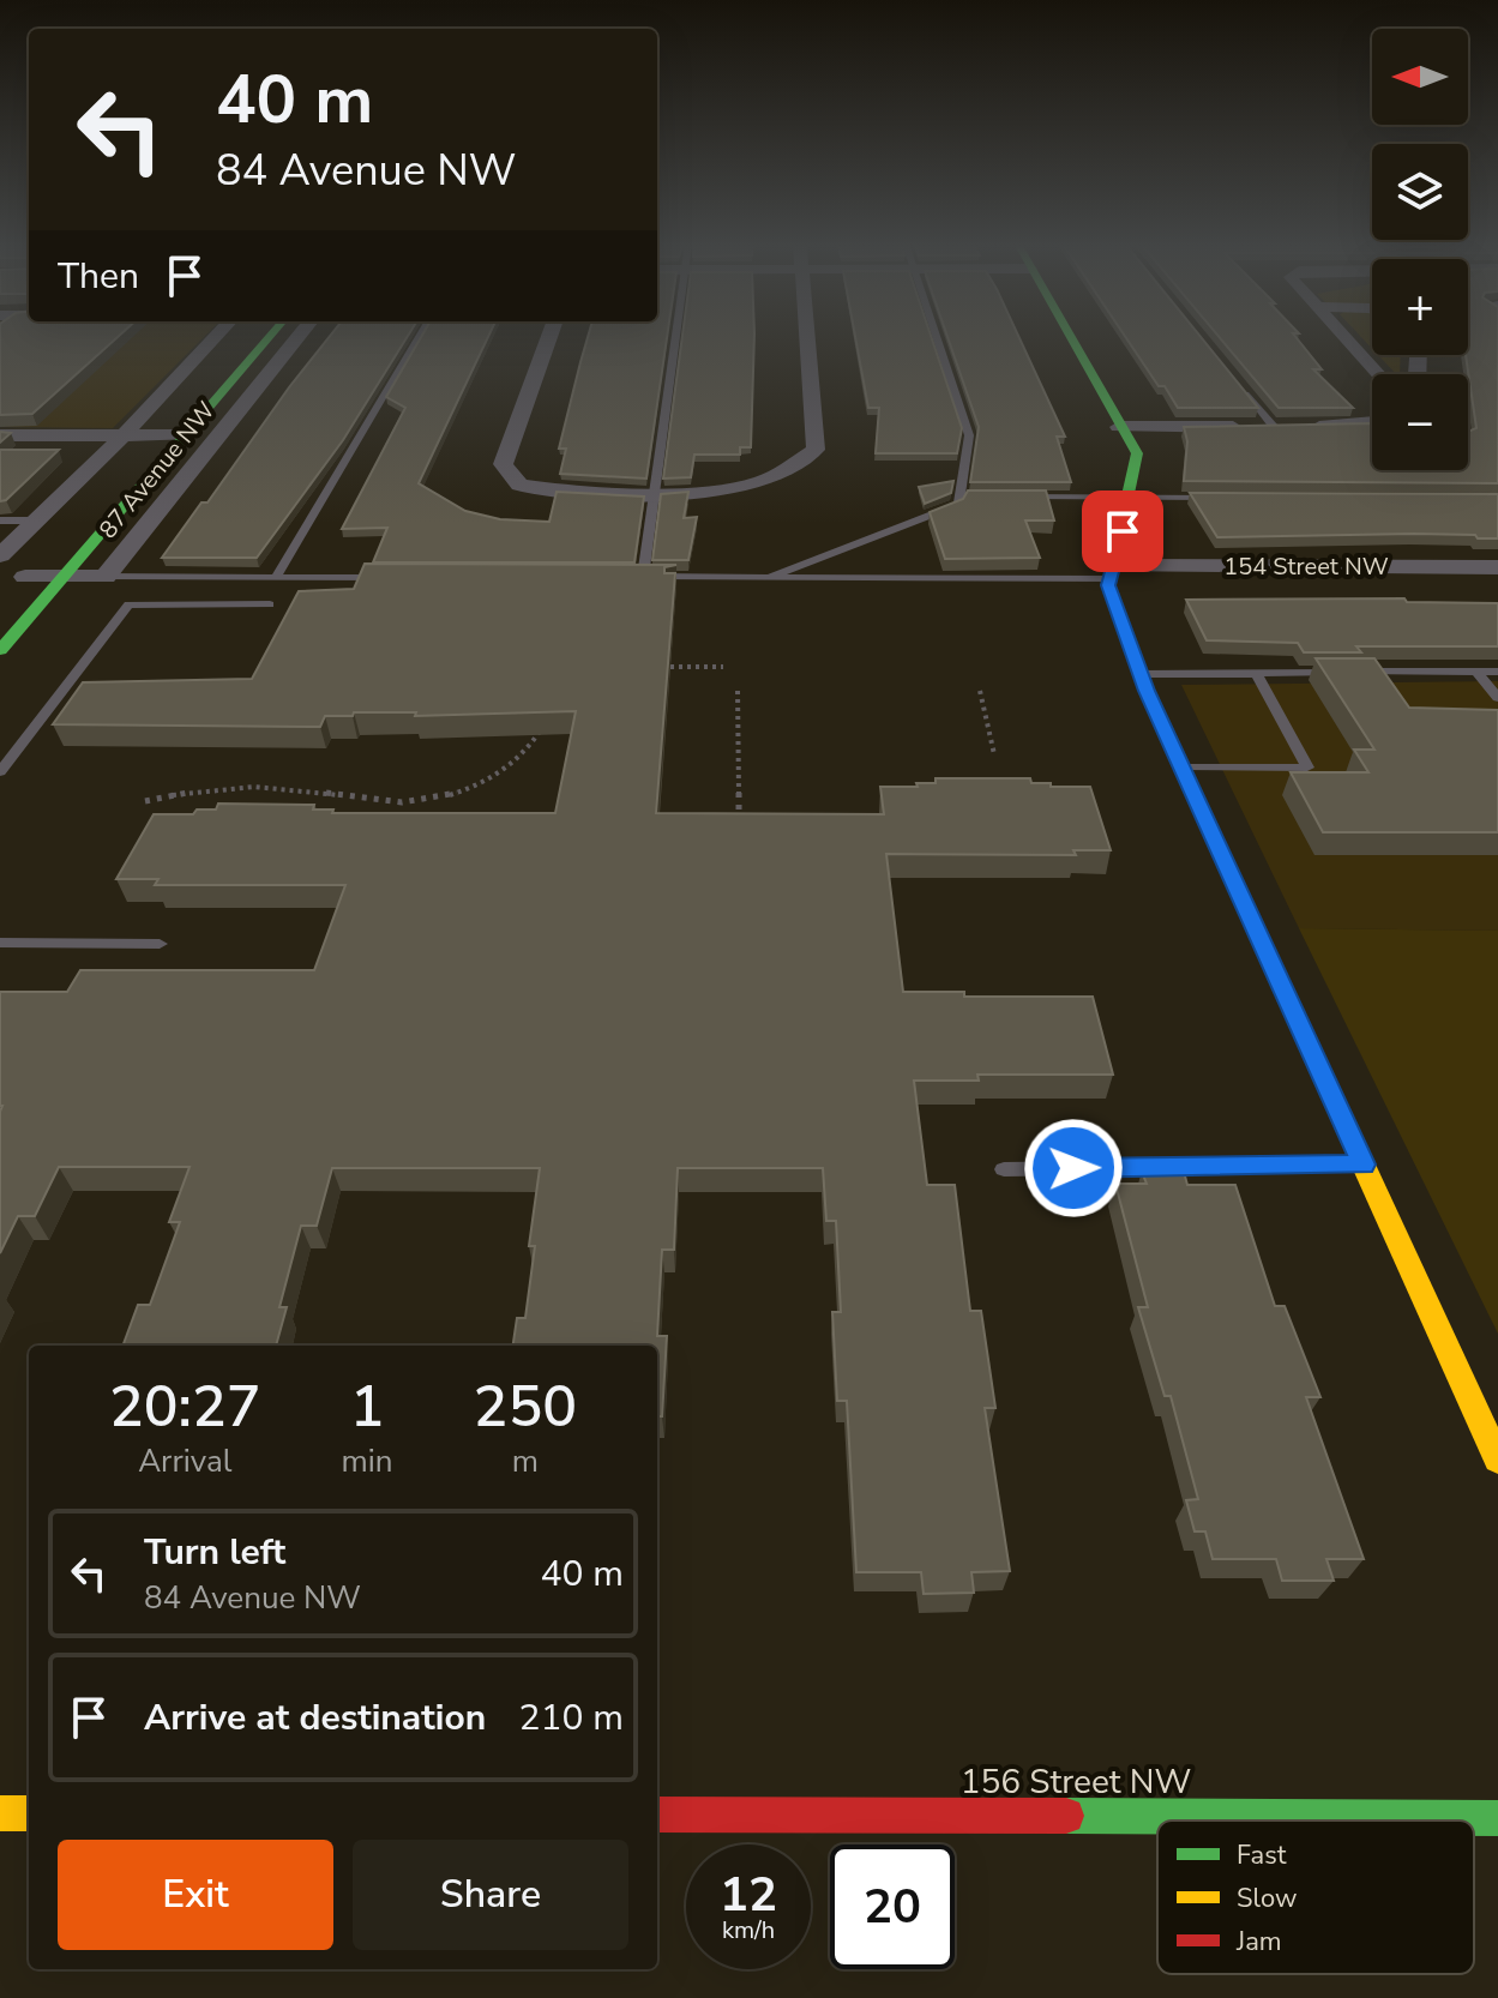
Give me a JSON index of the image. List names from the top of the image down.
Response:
{
  "streets": {
    "street": ["87 Avenue NW", "154 Street NW", "156 Street NW"]
  },
  "legend": ["Fast", "Slow", "Jam"],
  "north": "left",
  "page": {
    "map_buttons": ["+", "−"],
    "turn": ["40 m", "84 Avenue NW"],
    "then": "Then",
    "eta": [
      "20:27",
      "Arrival",
      "1",
      "min",
      "250",
      "m"
    ],
    "list": [
      {
        "name": "Turn left",
        "note": "84 Avenue NW",
        "value": "40 m"
      },
      {
        "name": "Arrive at destination",
        "value": "210 m"
      }
    ],
    "buttons": ["Exit", "Share"],
    "speed": "12 km/h",
    "limit": "20"
  }
}
